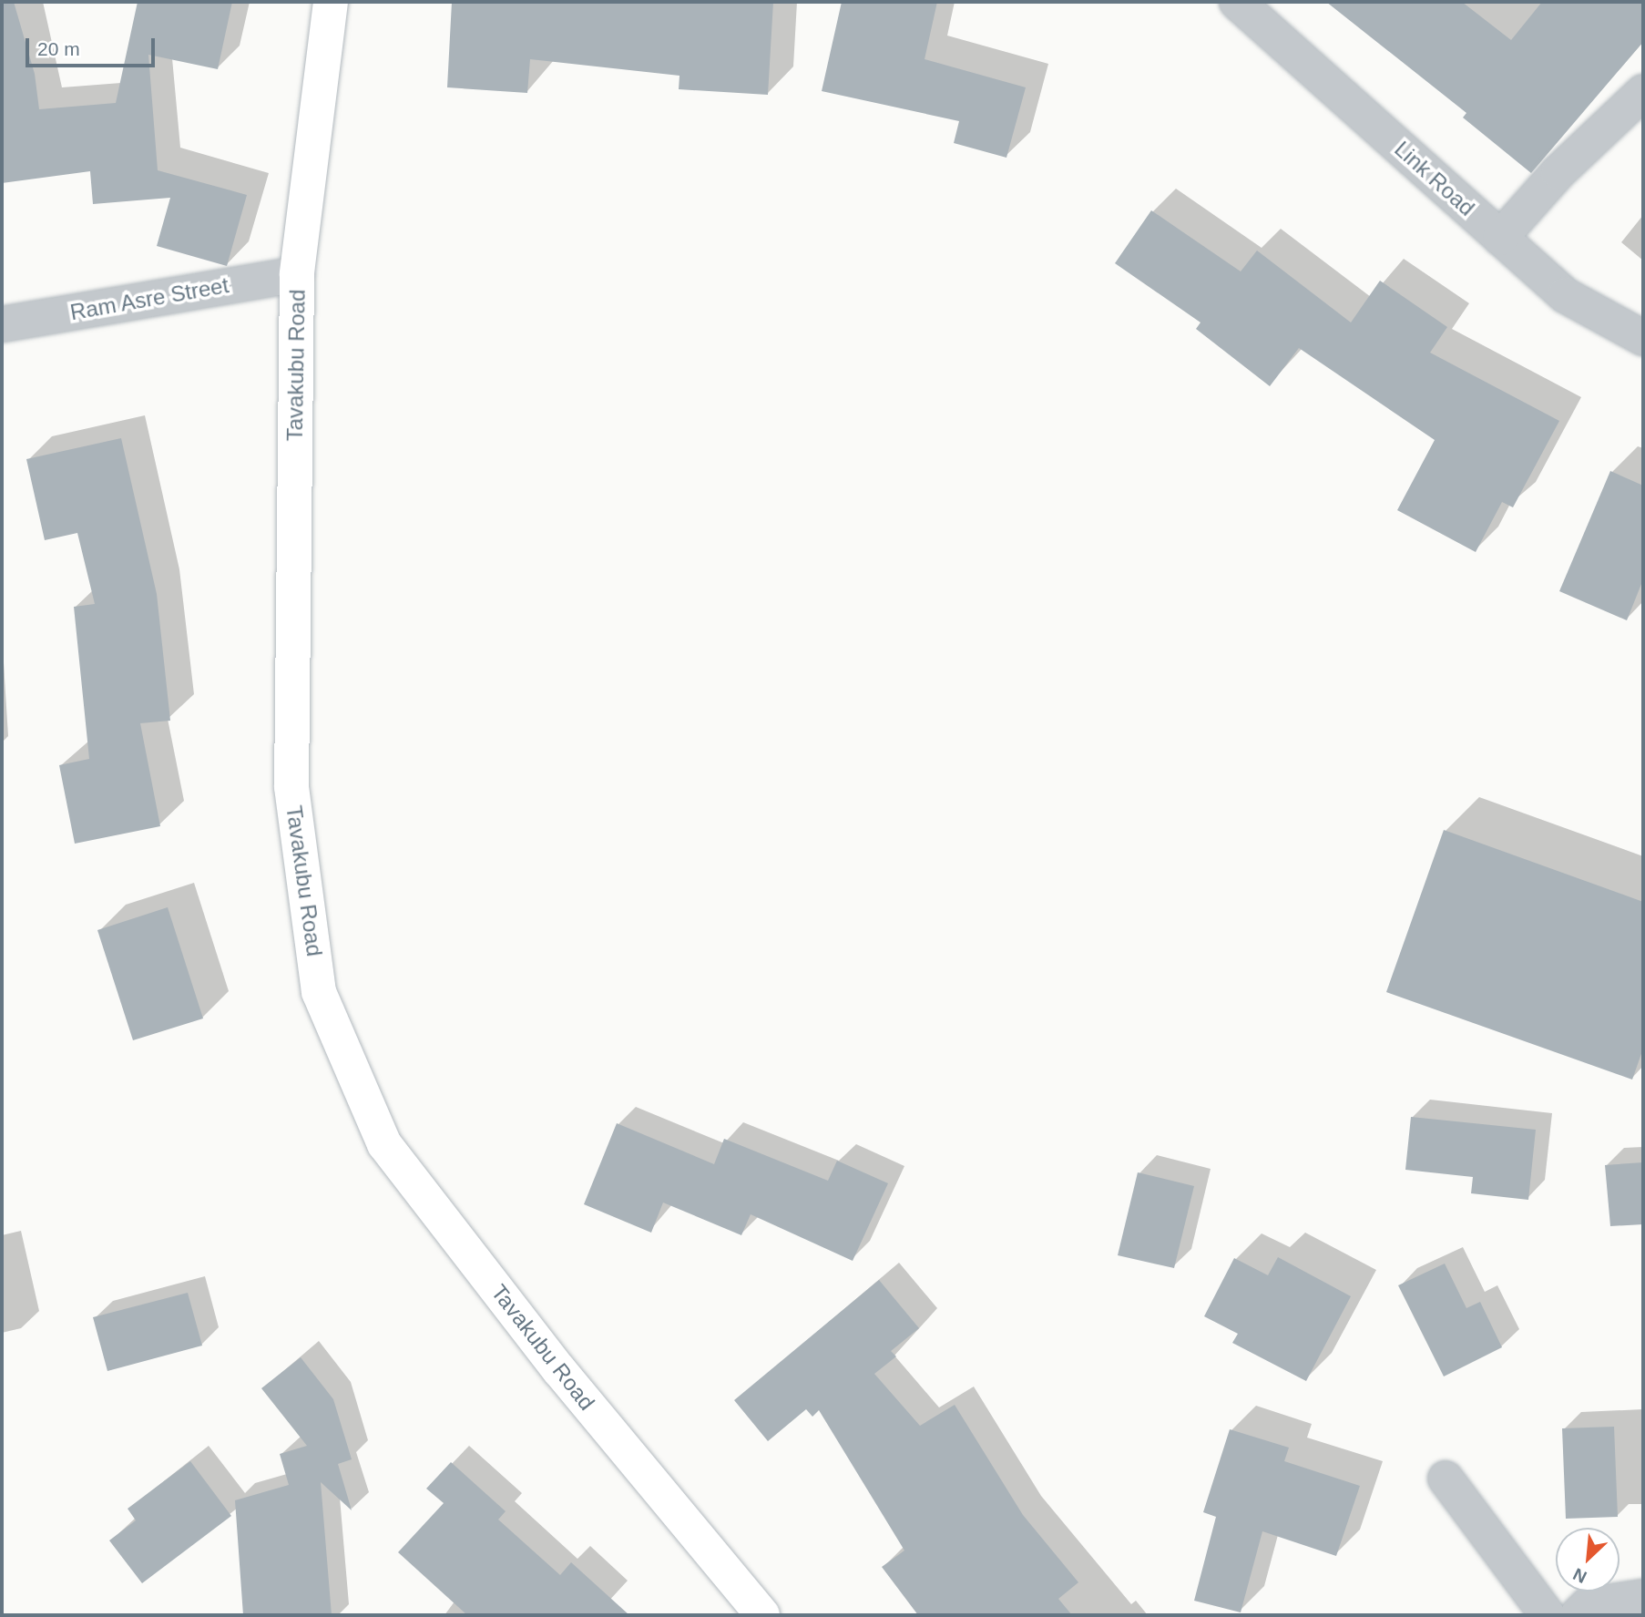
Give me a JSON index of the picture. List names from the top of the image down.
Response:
{
  "streets": {
    "main road": ["Tavakubu Road"],
    "street": ["Link Road", "Ram Asre Street"]
  },
  "crossings": [
    ["Ram Asre Street", "Tavakubu Road"]
  ],
  "scale_bar": "20 m",
  "north": "bottom left"
}
